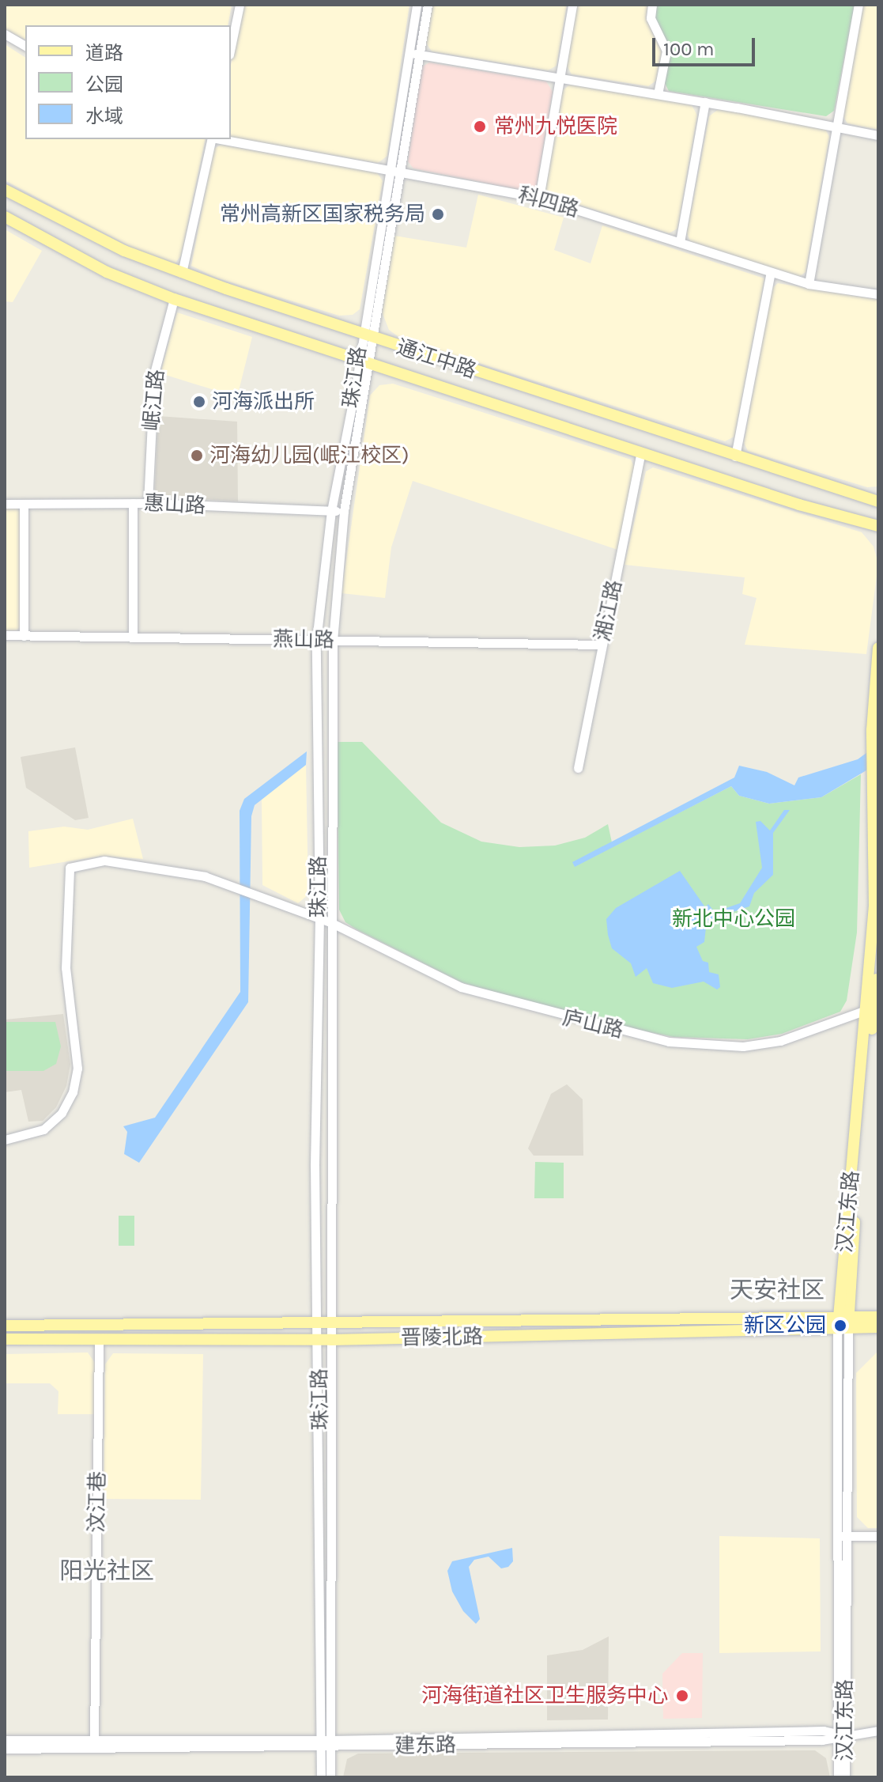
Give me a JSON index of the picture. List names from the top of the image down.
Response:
{
  "streets": {
    "main road": ["通江中路", "汉江东路", "晋陵北路"],
    "street": [
      "科四路",
      "珠江路",
      "岷江路",
      "惠山路",
      "湘江路",
      "燕山路",
      "庐山路",
      "汶江巷",
      "建东路"
    ]
  },
  "crossings": [
    ["科四路", "珠江路"],
    ["通江中路", "珠江路"],
    ["通江中路", "岷江路"],
    ["通江中路", "湘江路"],
    ["珠江路", "惠山路"],
    ["珠江路", "燕山路"],
    ["珠江路", "庐山路"],
    ["珠江路", "晋陵北路"],
    ["珠江路", "建东路"],
    ["岷江路", "惠山路"],
    ["湘江路", "燕山路"],
    ["庐山路", "汉江东路"],
    ["汉江东路", "晋陵北路"],
    ["汉江东路", "建东路"],
    ["晋陵北路", "汶江巷"],
    ["汶江巷", "建东路"]
  ],
  "districts": ["天安社区", "阳光社区"],
  "parks": ["新北中心公园"],
  "places": [
    "常州九悦医院",
    "常州高新区国家税务局",
    "河海派出所",
    "河海幼儿园(岷江校区)",
    "新区公园",
    "河海街道社区卫生服务中心"
  ],
  "legend": ["道路", "公园", "水域"],
  "scale_bar": "100 m"
}
